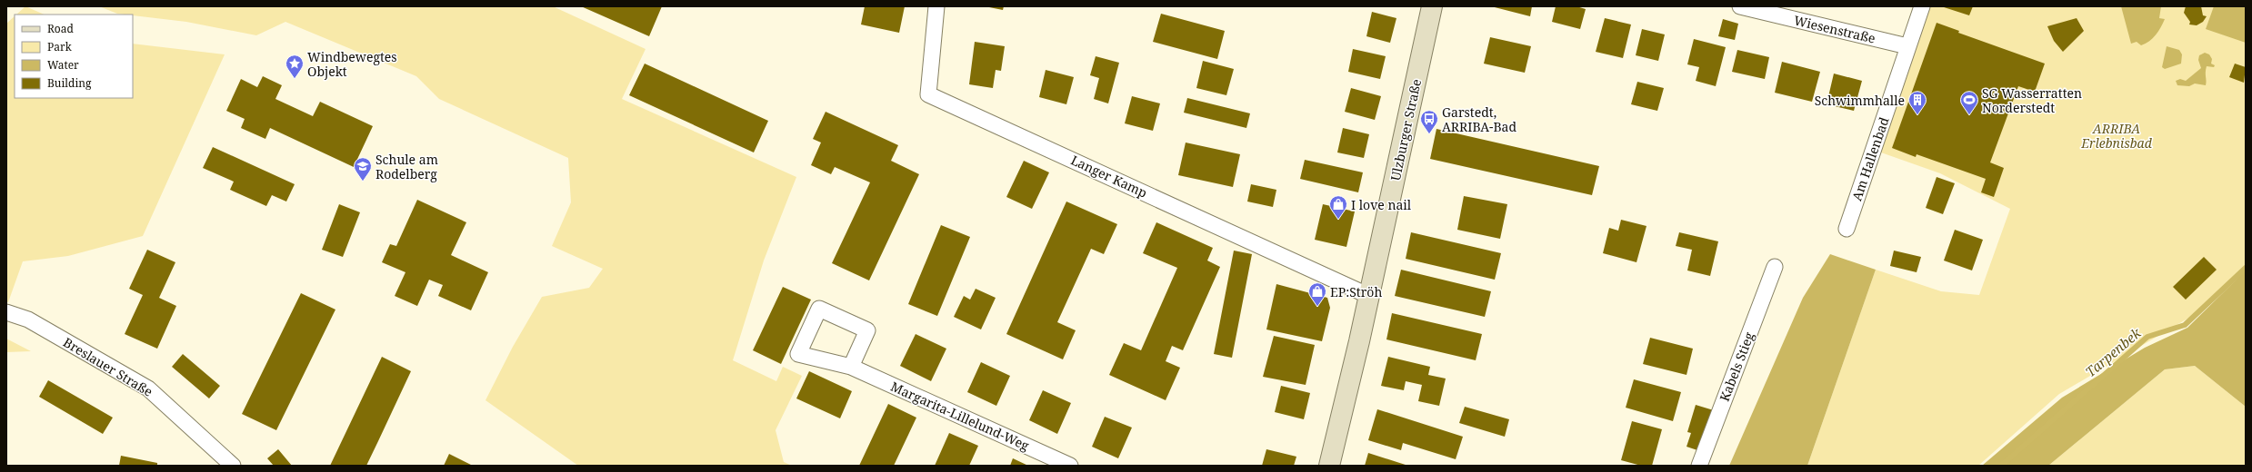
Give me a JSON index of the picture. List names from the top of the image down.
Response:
{
  "streets": {
    "main road": ["Ulzburger Straße"],
    "street": [
      "Wiesenstraße",
      "Am Hallenbad",
      "Langer Kamp",
      "Breslauer Straße",
      "Kabels Stieg",
      "Margarita-Lillelund-Weg"
    ]
  },
  "crossings": [
    ["Wiesenstraße", "Am Hallenbad"],
    ["Ulzburger Straße", "Langer Kamp"]
  ],
  "water": ["Tarpenbek"],
  "parks": ["ARRIBA Erlebnisbad"],
  "places": {
    "place": ["Windbewegtes Objekt"],
    "building": ["Schwimmhalle"],
    "sports": ["SG Wasserratten Norderstedt"],
    "bus stop": ["Garstedt, ARRIBA-Bad"],
    "school or university": ["Schule am Rodelberg"],
    "shop": ["I love nail", "EP:Ströh"]
  },
  "legend": [
    "Road",
    "Park",
    "Water",
    "Building"
  ]
}
